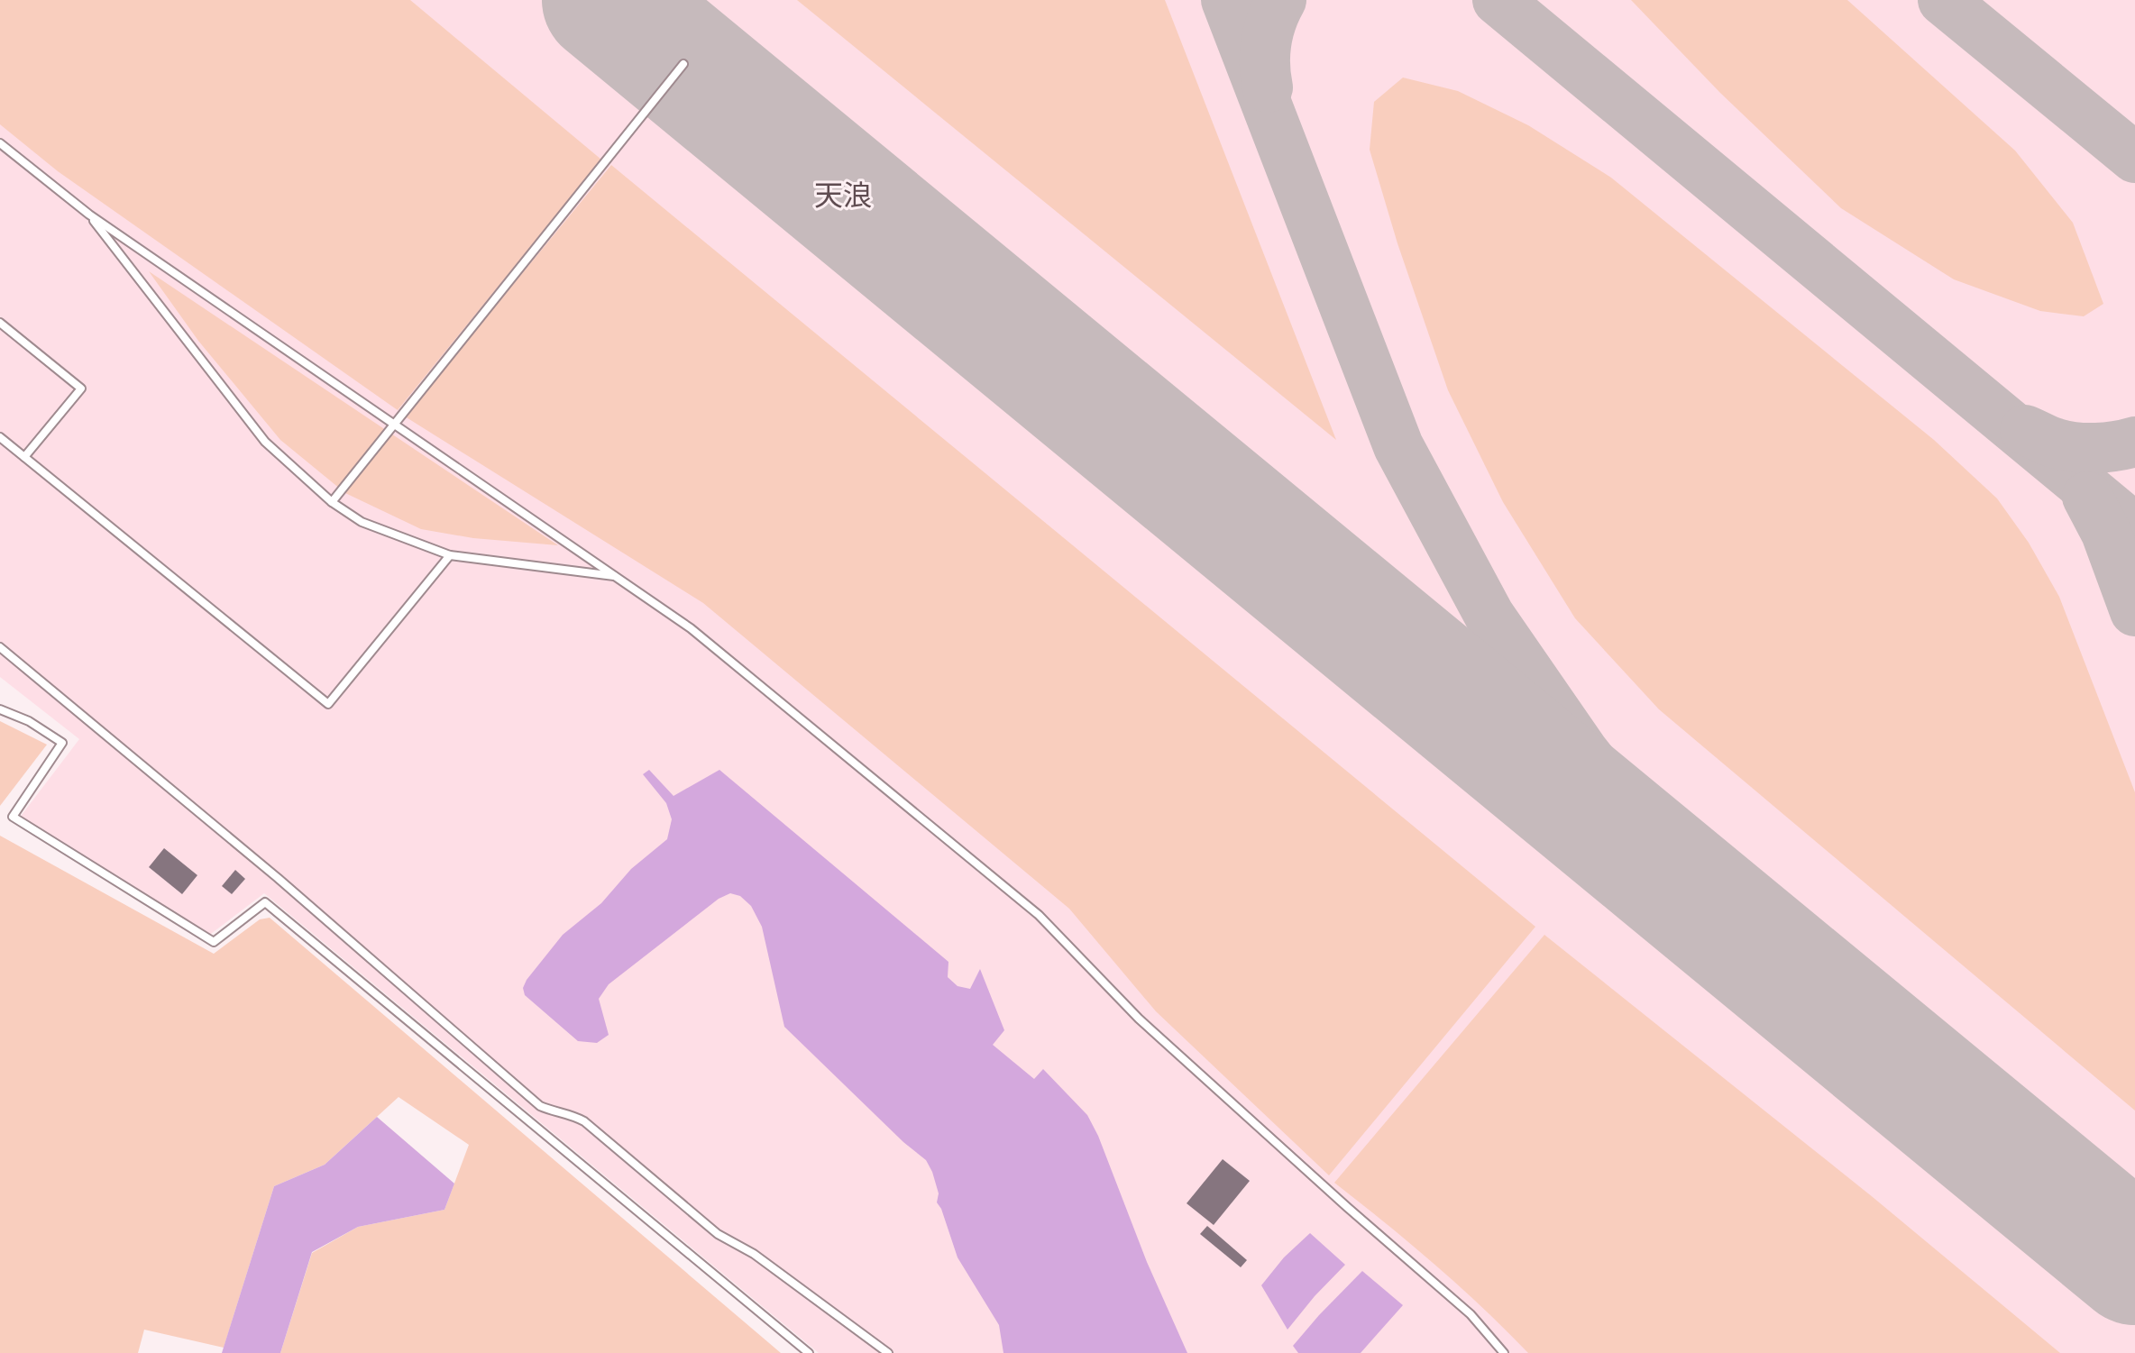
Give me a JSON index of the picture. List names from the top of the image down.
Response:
{
  "districts": ["天浪"]
}
